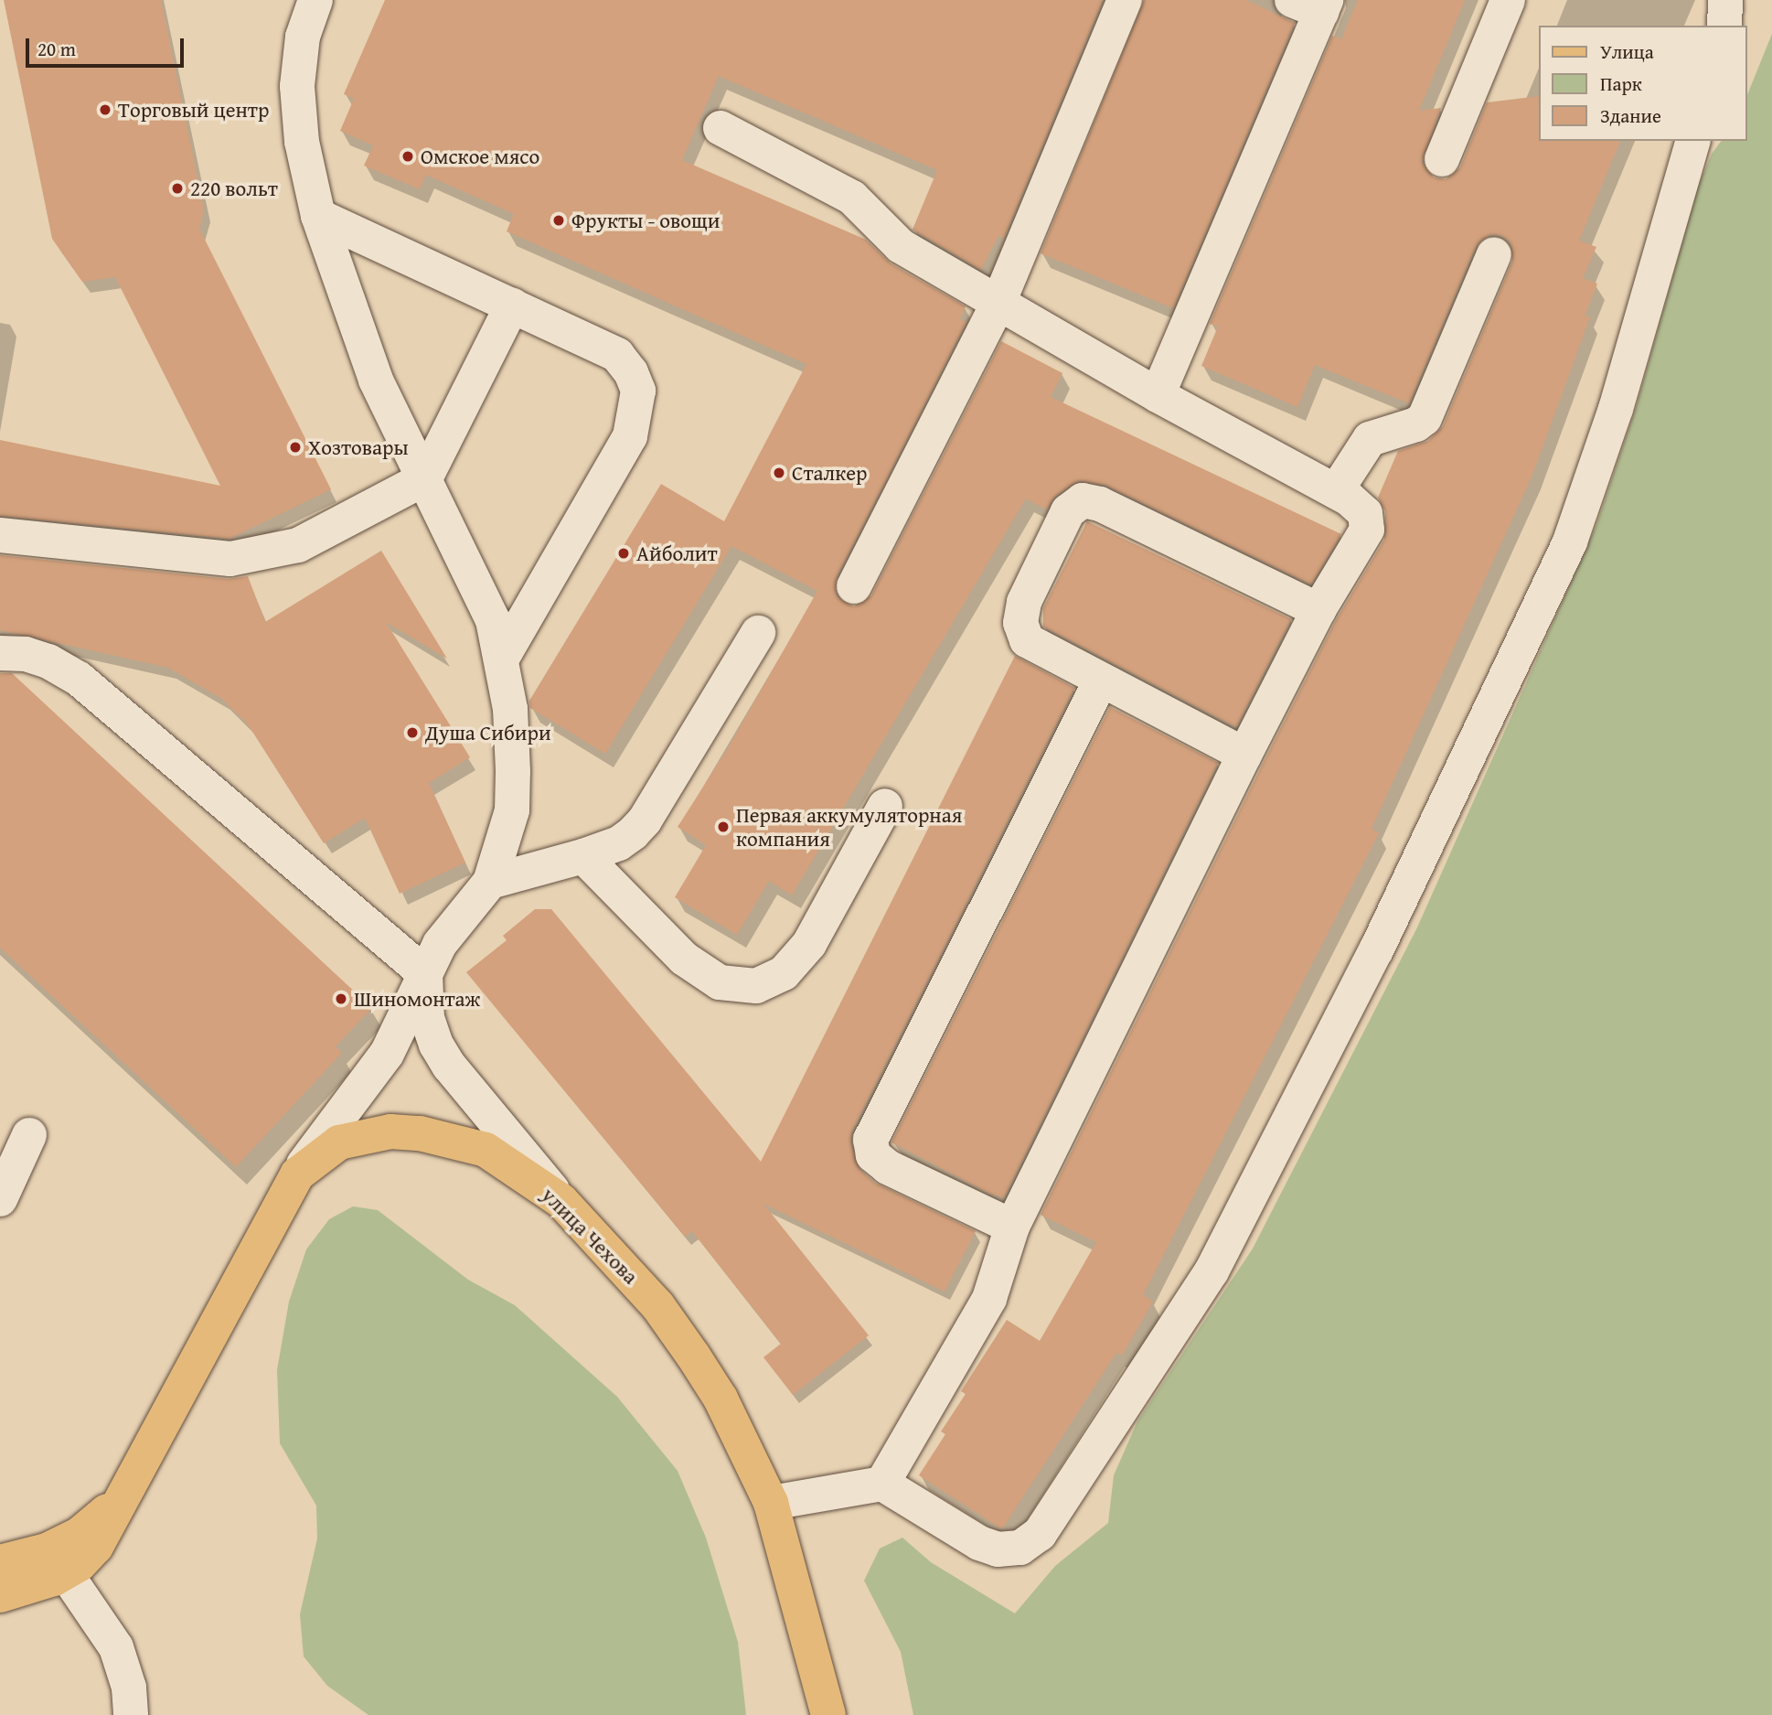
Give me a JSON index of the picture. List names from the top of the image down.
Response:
{
  "streets": {
    "main road": ["улица Чехова"]
  },
  "places": [
    "Торговый центр",
    "Омское мясо",
    "220 вольт",
    "Фрукты - овощи",
    "Хозтовары",
    "Сталкер",
    "Айболит",
    "Душа Сибири",
    "Первая аккумуляторная компания",
    "Шиномонтаж"
  ],
  "legend": ["Улица", "Парк", "Здание"],
  "scale_bar": "20 m"
}
